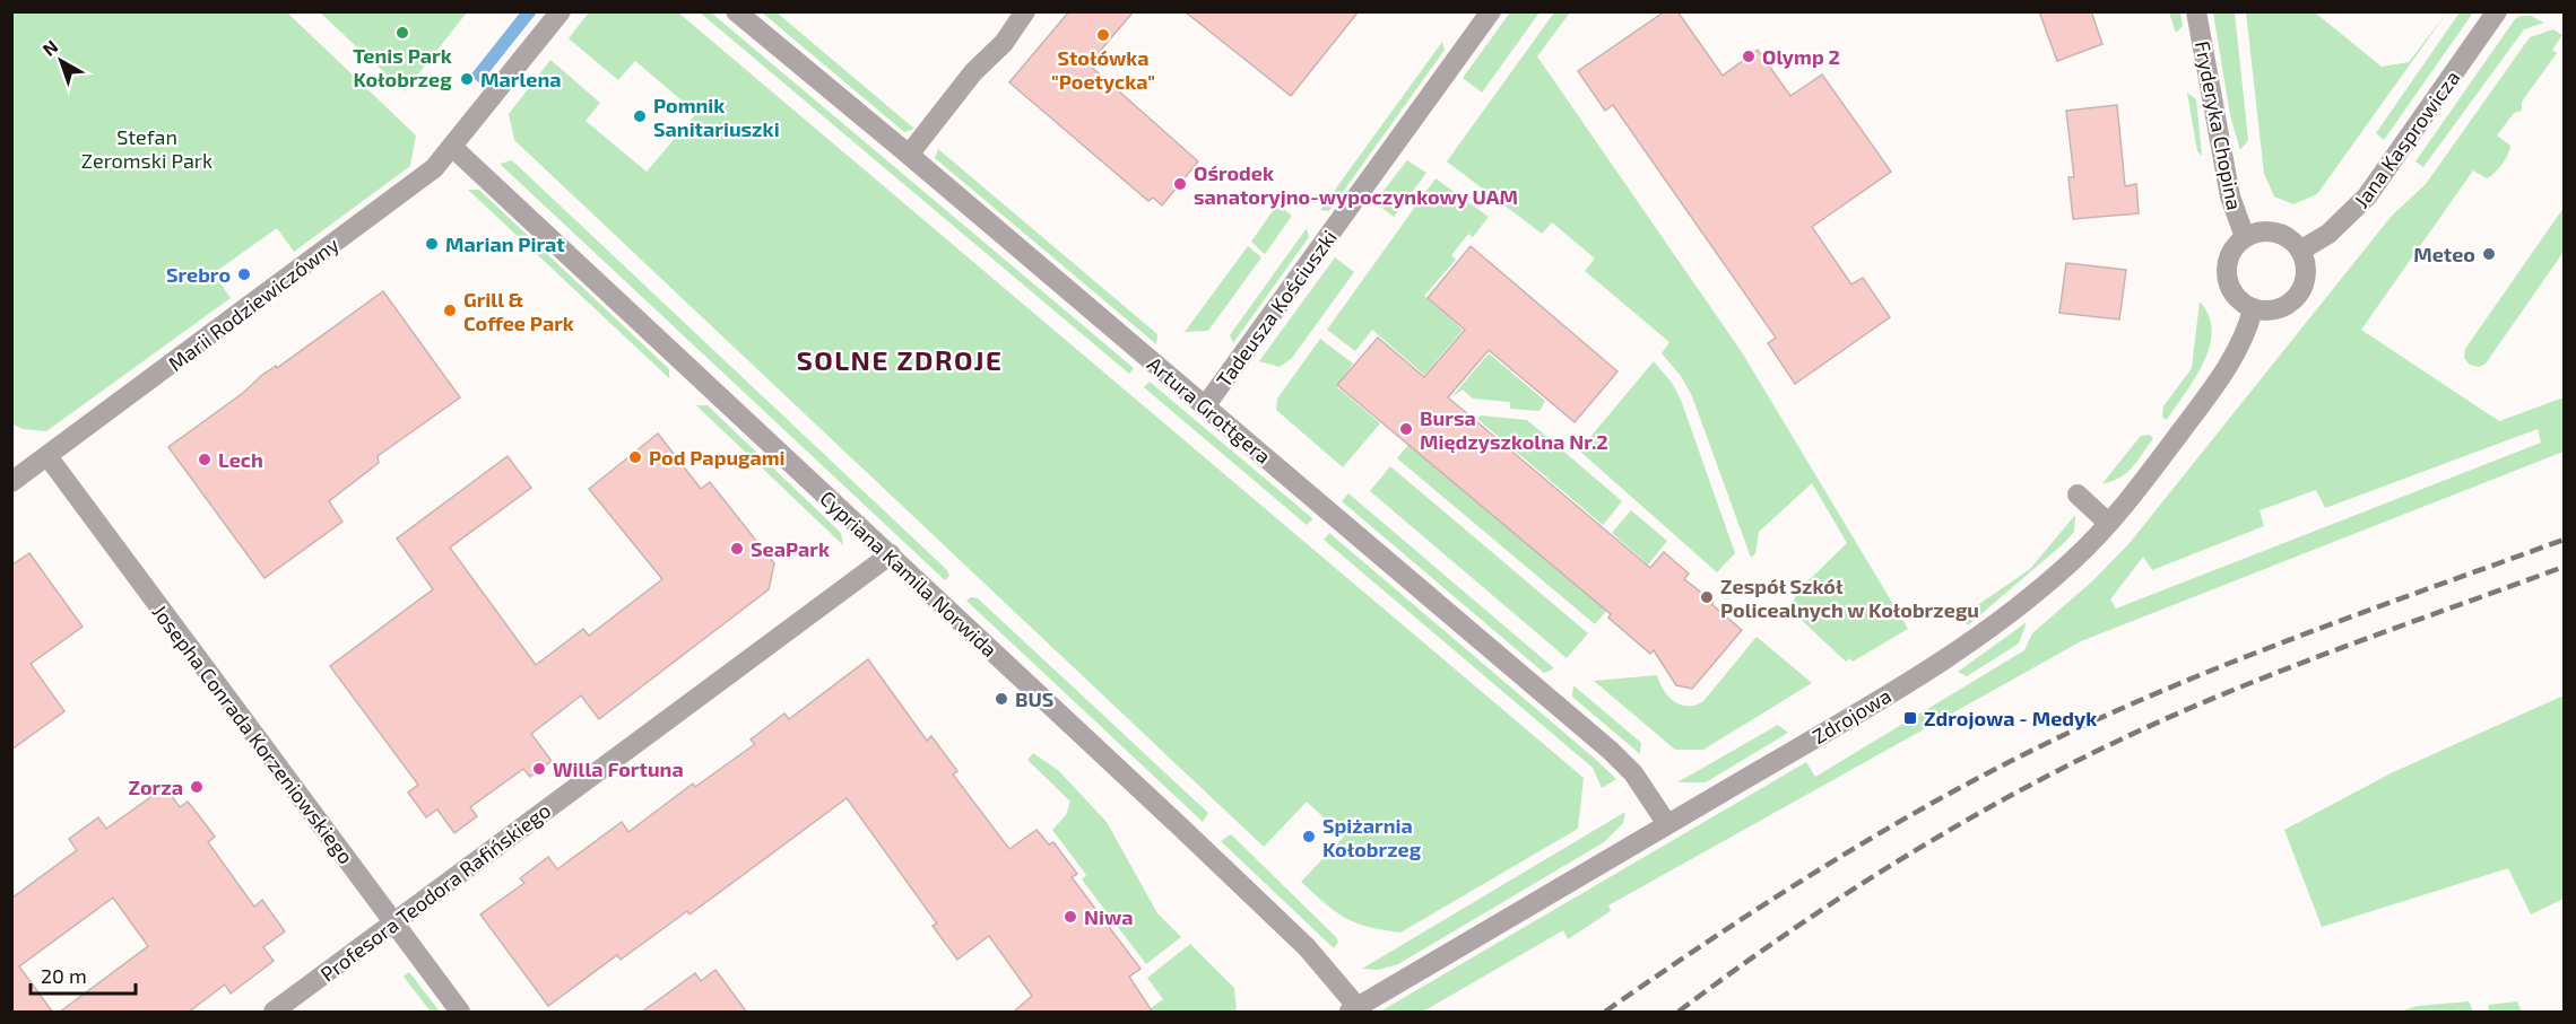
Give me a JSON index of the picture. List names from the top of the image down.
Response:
{
  "streets": {
    "street": [
      "Fryderyka Chopina",
      "Jana Kasprowicza",
      "Marii Rodziewiczówny",
      "Tadeusza Kościuszki",
      "Artura Grottgera",
      "Cypriana Kamila Norwida",
      "Zdrojowa",
      "Josepha Conrada Korzeniowskiego",
      "Profesora Teodora Rafińskiego"
    ]
  },
  "crossings": [
    ["Fryderyka Chopina", "Jana Kasprowicza"],
    ["Fryderyka Chopina", "Zdrojowa"],
    ["Jana Kasprowicza", "Zdrojowa"],
    ["Marii Rodziewiczówny", "Cypriana Kamila Norwida"],
    ["Marii Rodziewiczówny", "Josepha Conrada Korzeniowskiego"],
    ["Tadeusza Kościuszki", "Artura Grottgera"],
    ["Artura Grottgera", "Zdrojowa"],
    ["Cypriana Kamila Norwida", "Zdrojowa"],
    ["Cypriana Kamila Norwida", "Profesora Teodora Rafińskiego"],
    ["Josepha Conrada Korzeniowskiego", "Profesora Teodora Rafińskiego"]
  ],
  "districts": ["SOLNE ZDROJE"],
  "parks": ["Stefan Zeromski Park"],
  "places": {
    "other": [
      "Tenis Park Kołobrzeg",
      "Stołówka \"Poetycka\"",
      "Olymp 2",
      "Marlena",
      "Pomnik Sanitariuszki",
      "Ośrodek sanatoryjno-wypoczynkowy UAM",
      "Marian Pirat",
      "Meteo",
      "Srebro",
      "Grill & Coffee Park",
      "Bursa Międzyszkolna Nr.2",
      "Pod Papugami",
      "Lech",
      "SeaPark",
      "Zespół Szkół Policealnych w Kołobrzegu",
      "BUS",
      "Willa Fortuna",
      "Zorza",
      "Spiżarnia Kołobrzeg",
      "Niwa"
    ],
    "transit": ["Zdrojowa - Medyk"]
  },
  "scale_bar": "20 m",
  "north": "top left"
}
